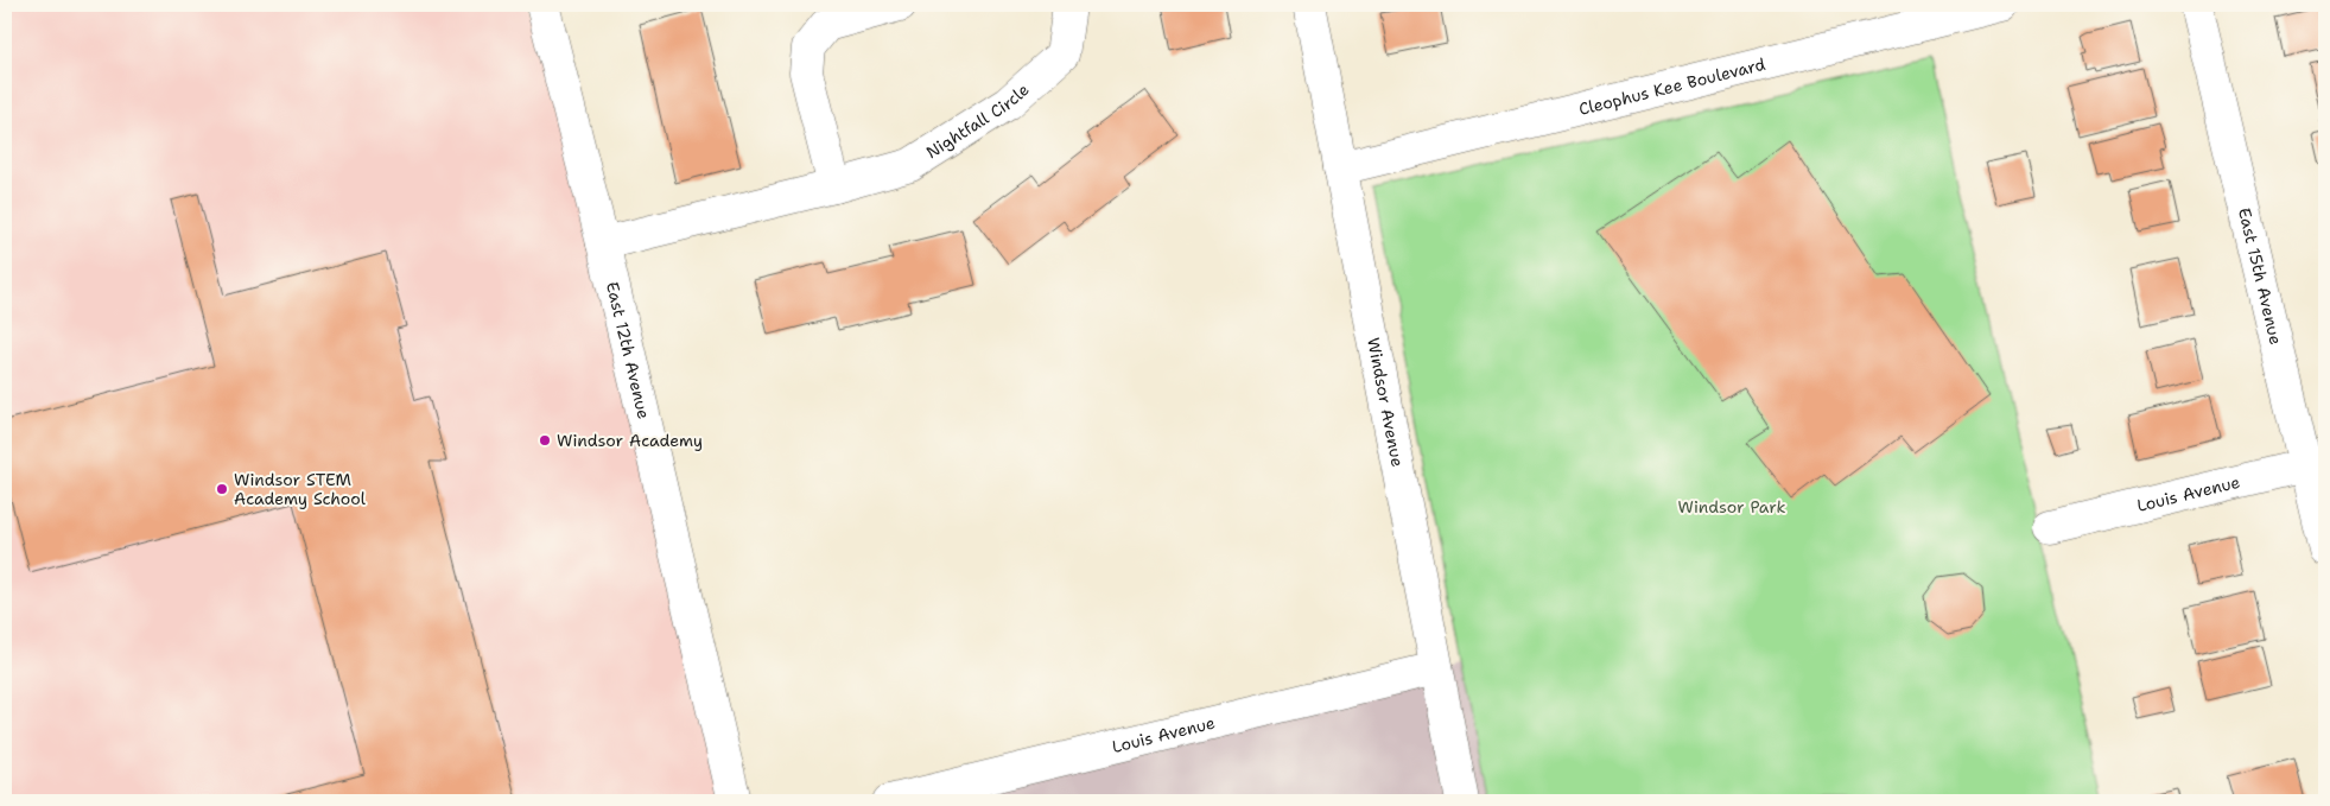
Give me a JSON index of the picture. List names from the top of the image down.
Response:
{
  "streets": {
    "street": [
      "Cleophus Kee Boulevard",
      "Nightfall Circle",
      "East 15th Avenue",
      "East 12th Avenue",
      "Windsor Avenue",
      "Louis Avenue"
    ]
  },
  "crossings": [
    ["Cleophus Kee Boulevard", "Windsor Avenue"],
    ["Nightfall Circle", "East 12th Avenue"],
    ["East 15th Avenue", "Louis Avenue"],
    ["Windsor Avenue", "Louis Avenue"]
  ],
  "parks": ["Windsor Park"],
  "places": ["Windsor Academy", "Windsor STEM Academy School"]
}
